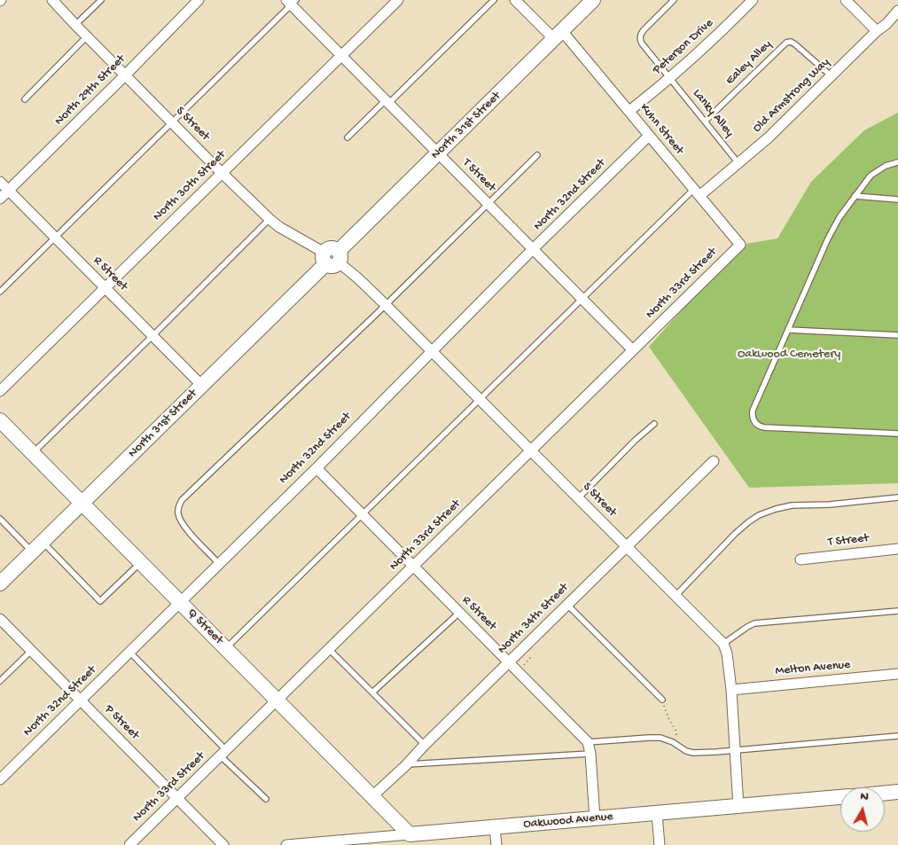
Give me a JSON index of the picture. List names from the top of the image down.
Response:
{
  "streets": {
    "street": [
      "Peterson Drive",
      "North 29th Street",
      "Old Armstrong Way",
      "S Street",
      "North 31st Street",
      "Kuhn Street",
      "T Street",
      "North 30th Street",
      "North 32nd Street",
      "R Street",
      "North 33rd Street",
      "North 34th Street",
      "Q Street",
      "Melton Avenue",
      "P Street",
      "Oakwood Avenue"
    ],
    "lane": ["Ealey Alley", "Lanky Alley"]
  },
  "crossings": [
    ["Peterson Drive", "Lanky Alley"],
    ["Peterson Drive", "Kuhn Street"],
    ["Ealey Alley", "Old Armstrong Way"],
    ["Ealey Alley", "Lanky Alley"],
    ["North 29th Street", "S Street"],
    ["North 29th Street", "R Street"],
    ["Old Armstrong Way", "Lanky Alley"],
    ["Old Armstrong Way", "Kuhn Street"],
    ["S Street", "North 31st Street"],
    ["S Street", "North 30th Street"],
    ["S Street", "North 32nd Street"],
    ["S Street", "North 33rd Street"],
    ["S Street", "North 34th Street"],
    ["North 31st Street", "Kuhn Street"],
    ["North 31st Street", "T Street"],
    ["North 31st Street", "R Street"],
    ["North 31st Street", "Q Street"],
    ["Kuhn Street", "North 32nd Street"],
    ["Kuhn Street", "North 33rd Street"],
    ["T Street", "North 30th Street"],
    ["T Street", "North 32nd Street"],
    ["T Street", "North 33rd Street"],
    ["North 30th Street", "R Street"],
    ["North 32nd Street", "R Street"],
    ["North 32nd Street", "Q Street"],
    ["North 32nd Street", "P Street"],
    ["R Street", "North 33rd Street"],
    ["R Street", "North 34th Street"],
    ["North 33rd Street", "Q Street"],
    ["North 33rd Street", "P Street"],
    ["North 34th Street", "Q Street"],
    ["Q Street", "Oakwood Avenue"]
  ],
  "parks": ["Oakwood Cemetery"],
  "north": "top"
}
